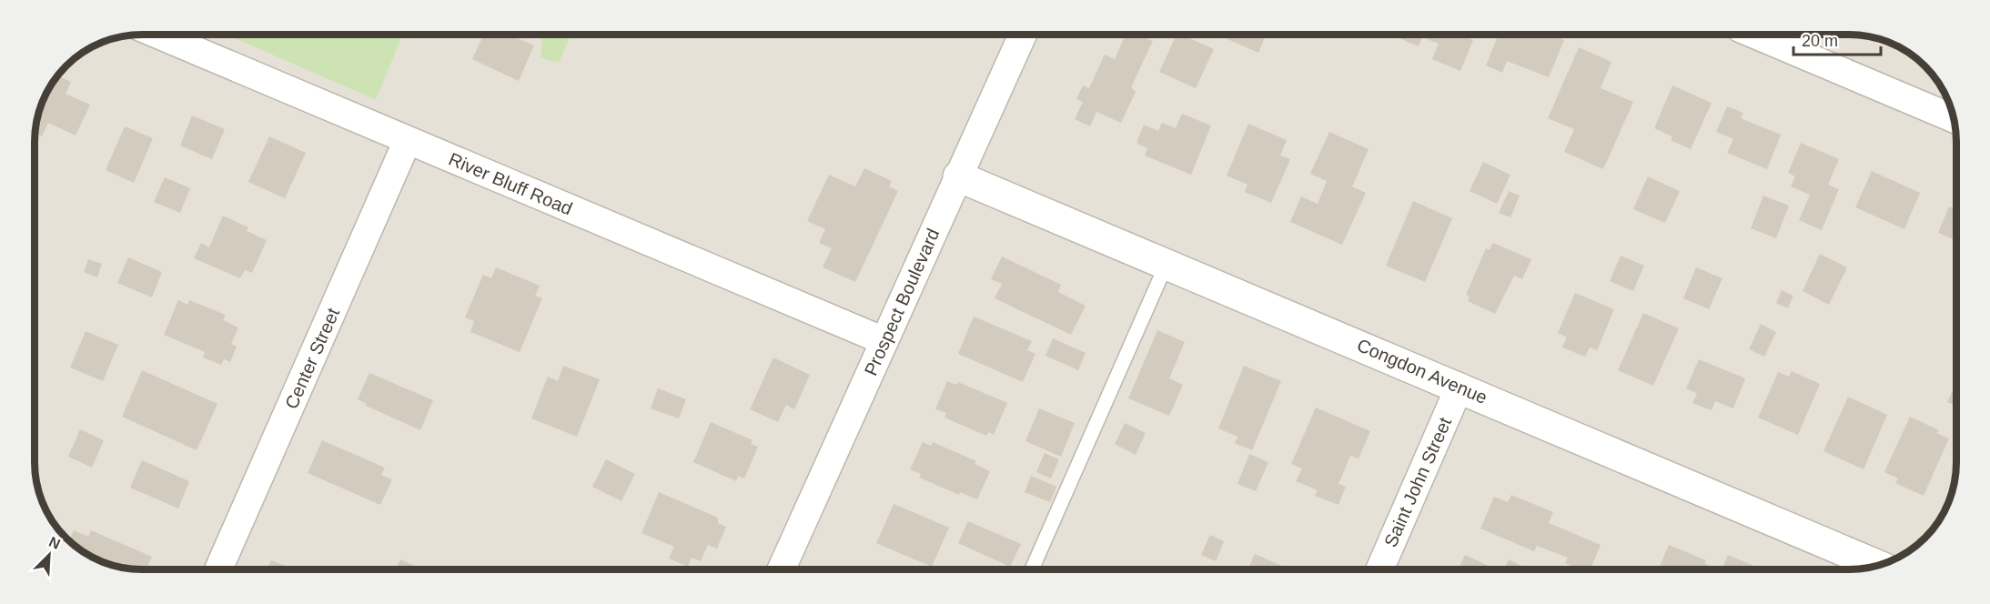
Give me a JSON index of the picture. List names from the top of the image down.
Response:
{
  "streets": {
    "street": [
      "River Bluff Road",
      "Prospect Boulevard",
      "Center Street",
      "Congdon Avenue",
      "Saint John Street"
    ]
  },
  "crossings": [
    ["River Bluff Road", "Prospect Boulevard"],
    ["River Bluff Road", "Center Street"],
    ["Prospect Boulevard", "Congdon Avenue"],
    ["Congdon Avenue", "Saint John Street"]
  ],
  "scale_bar": "20 m",
  "north": "top right"
}
